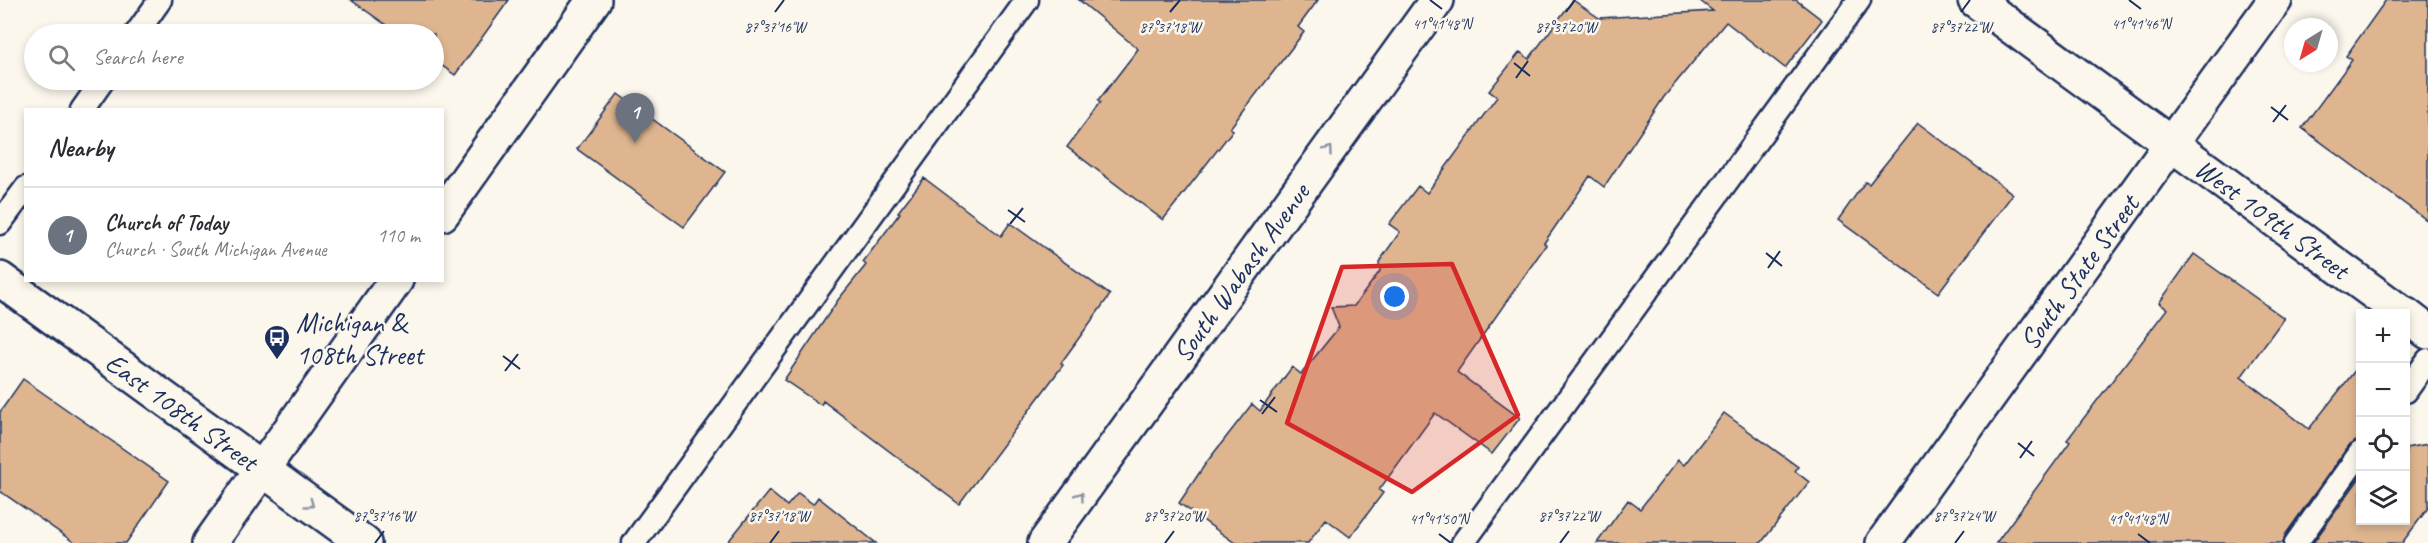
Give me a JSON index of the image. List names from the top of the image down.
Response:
{
  "streets": {
    "street": [
      "West 109th Street",
      "South Wabash Avenue",
      "South State Street",
      "East 108th Street"
    ]
  },
  "crossings": [
    ["West 109th Street", "South State Street"]
  ],
  "one_way": ["South Wabash Avenue"],
  "places": {
    "bus stop": ["Michigan & 108th Street"]
  },
  "north": "bottom left",
  "page": {
    "search": "Search here",
    "pins": "1",
    "heading": "Nearby",
    "list": [
      {
        "mark": "1",
        "name": "Church of Today",
        "note": "Church · South Michigan Avenue",
        "value": "110 m"
      }
    ],
    "map_buttons": ["+", "−"]
  },
  "coordinates": [
    "41°41'48\"N",
    "41°41'46\"N",
    "87°37'16\"W",
    "87°37'18\"W",
    "87°37'20\"W",
    "87°37'22\"W",
    "87°37'24\"W",
    "41°41'50\"N"
  ]
}
